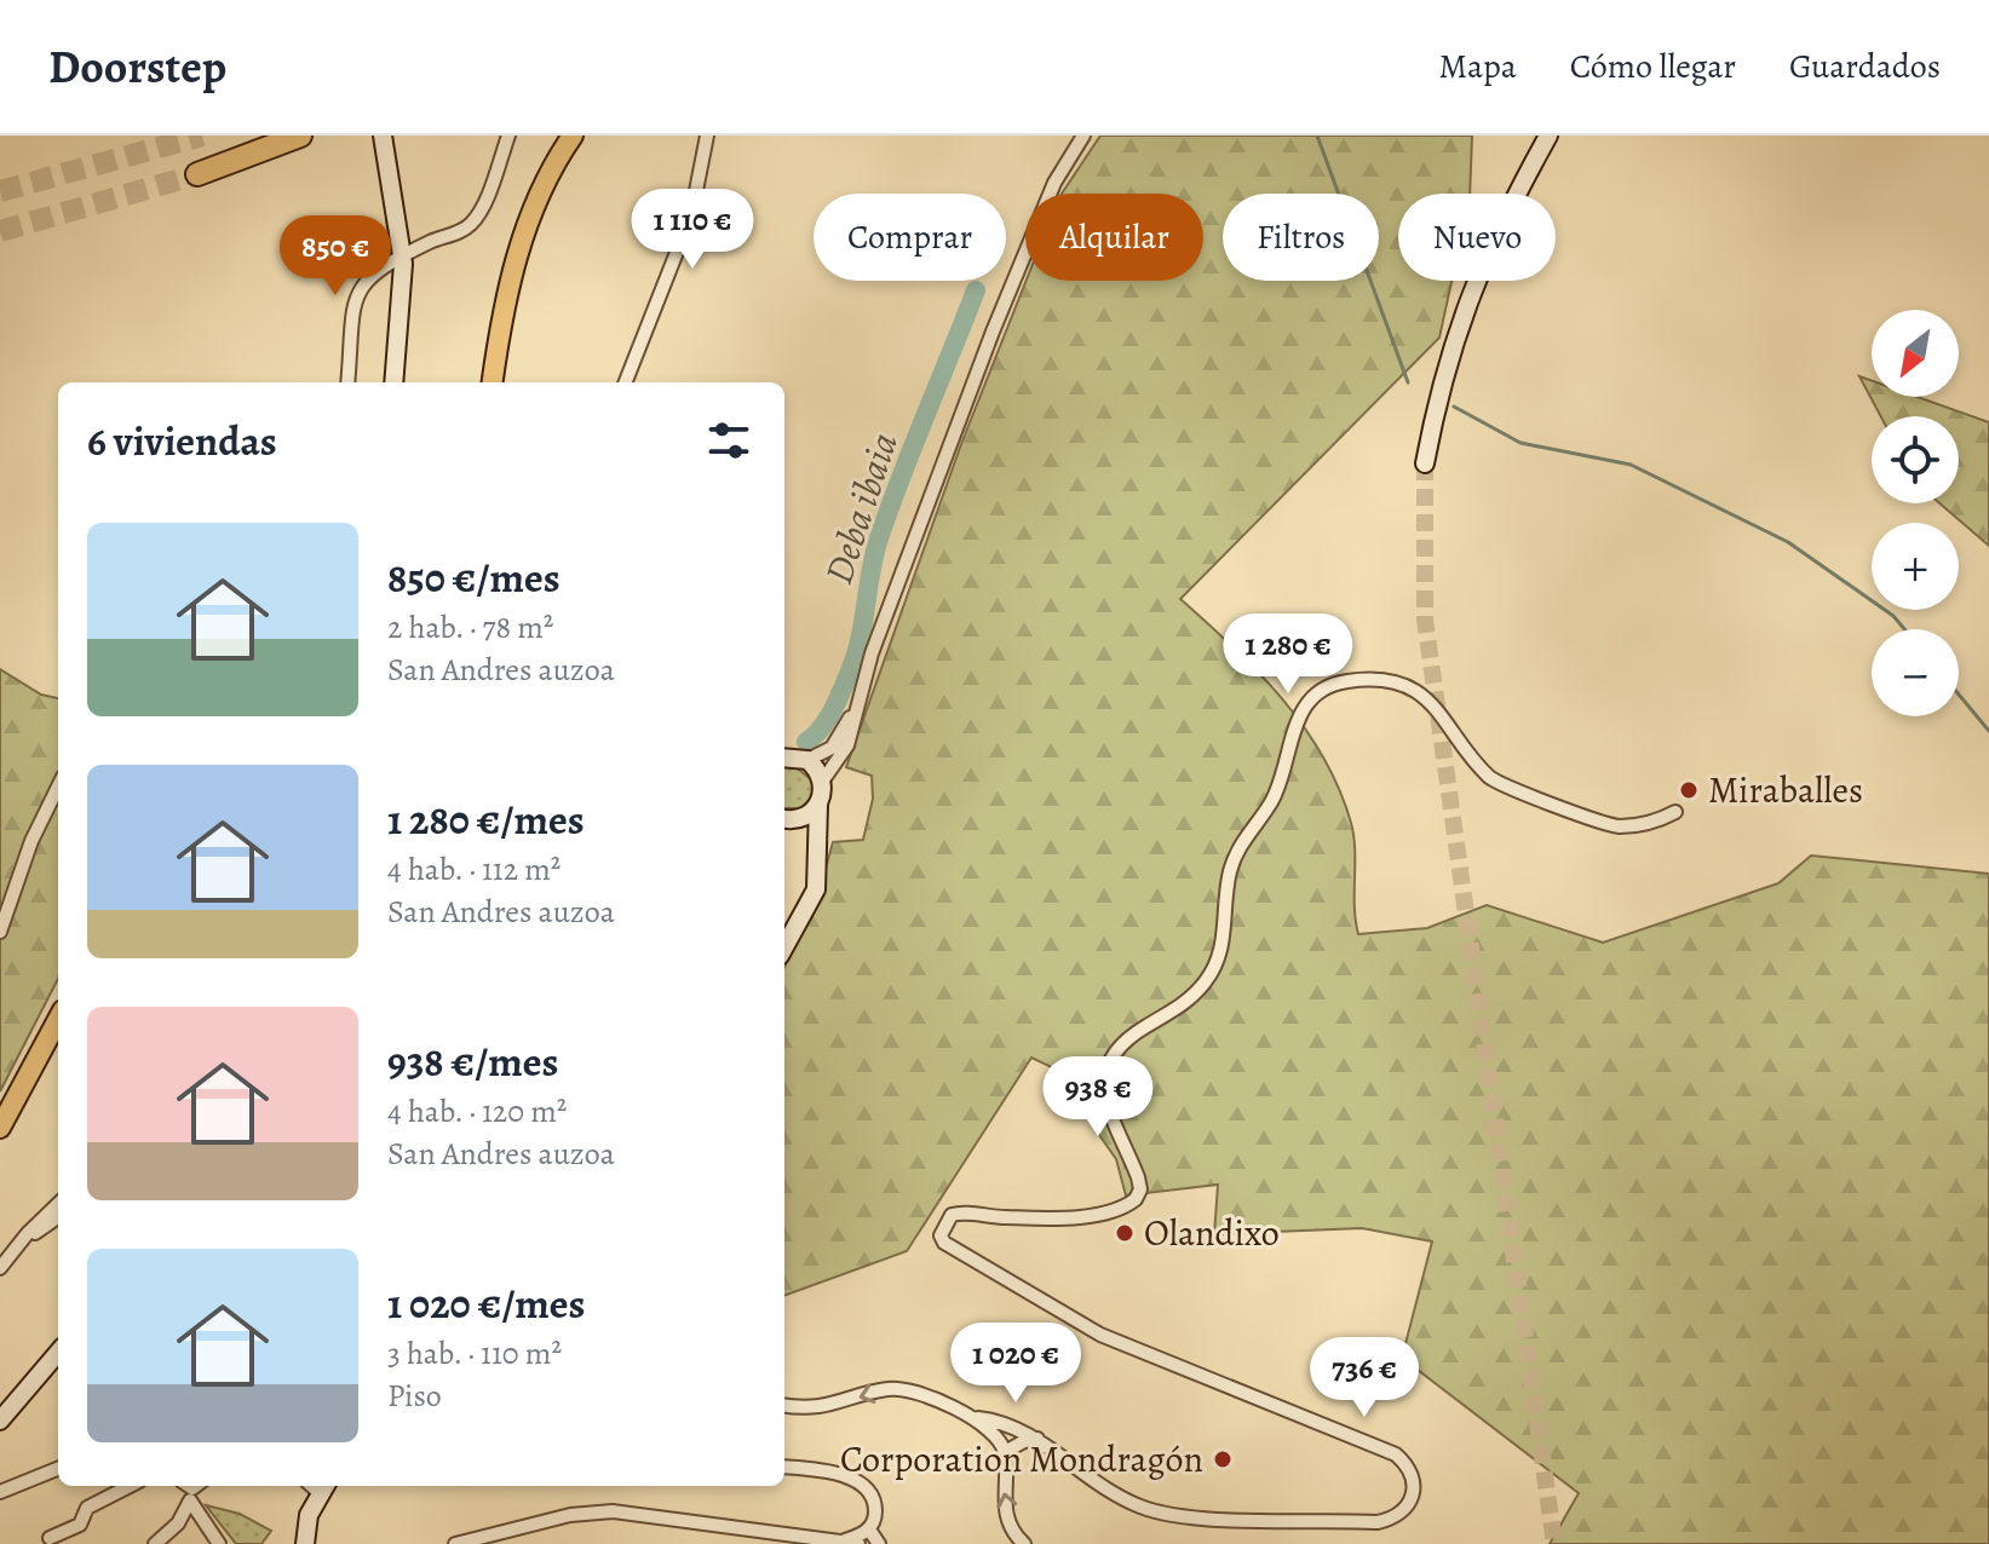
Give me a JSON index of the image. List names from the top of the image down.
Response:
{
  "water": ["Deba ibaia"],
  "places": ["Miraballes", "Olandixo", "Corporation Mondragón"],
  "north": "bottom left",
  "page": {
    "header": "Doorstep",
    "nav": ["Mapa", "Cómo llegar", "Guardados"],
    "price": [
      "1 110 €",
      "850 €",
      "1 280 €",
      "938 €",
      "1 020 €",
      "736 €"
    ],
    "chip": [
      "Comprar",
      "Alquilar",
      "Filtros",
      "Nuevo"
    ],
    "map_buttons": ["+", "−"],
    "heading": "6 viviendas",
    "list": [
      {
        "name": "850 €/mes",
        "note": "2 hab. · 78 m² · San Andres auzoa"
      },
      {
        "name": "1 280 €/mes",
        "note": "4 hab. · 112 m² · San Andres auzoa"
      },
      {
        "name": "938 €/mes",
        "note": "4 hab. · 120 m² · San Andres auzoa"
      },
      {
        "name": "1 020 €/mes",
        "note": "3 hab. · 110 m² · Piso"
      }
    ]
  }
}
